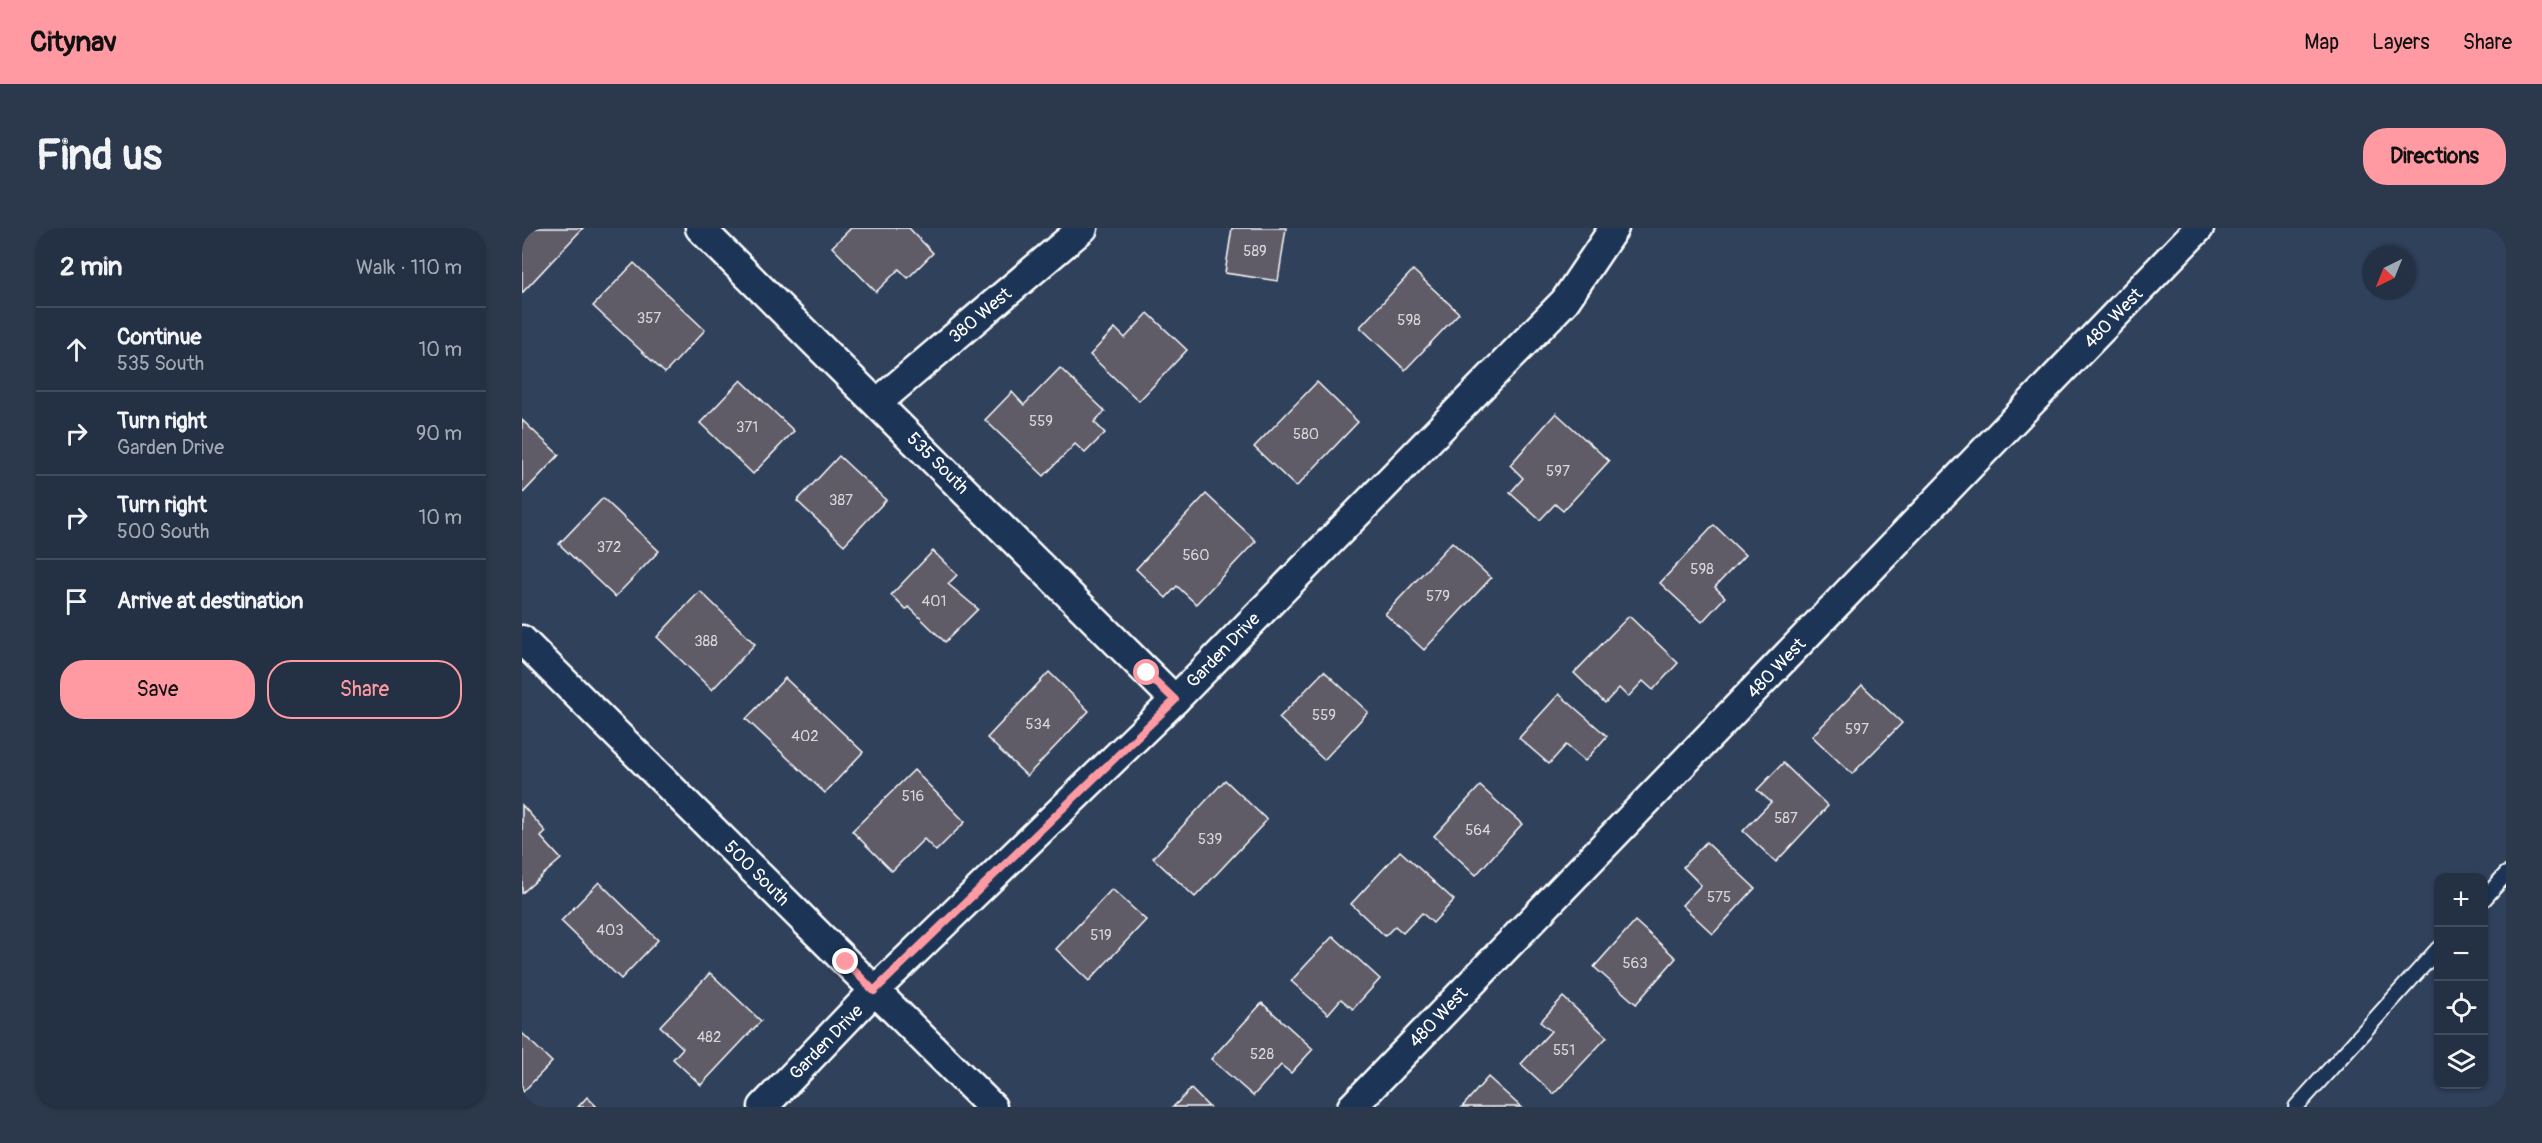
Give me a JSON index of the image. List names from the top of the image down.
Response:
{
  "streets": {
    "street": [
      "380 West",
      "480 West",
      "535 South",
      "Garden Drive",
      "500 South"
    ]
  },
  "crossings": [
    ["380 West", "535 South"],
    ["535 South", "Garden Drive"],
    ["Garden Drive", "500 South"]
  ],
  "house_numbers": [
    "589",
    "357",
    "598",
    "559",
    "371",
    "580",
    "597",
    "387",
    "372",
    "560",
    "598",
    "579",
    "401",
    "388",
    "559",
    "534",
    "597",
    "402",
    "516",
    "587",
    "564",
    "539",
    "575",
    "403",
    "519",
    "563",
    "482",
    "551",
    "528"
  ],
  "north": "bottom left",
  "page": {
    "header": "Citynav",
    "nav": ["Map", "Layers", "Share"],
    "buttons": [
      "Directions",
      ["Save", "Share"]
    ],
    "title": "Find us",
    "heading": ["2 min", "Walk · 110 m"],
    "list": [
      ["Continue", "535 South", "10 m"],
      ["Turn right", "Garden Drive", "90 m"],
      ["Turn right", "500 South", "10 m"],
      "Arrive at destination"
    ],
    "map_buttons": ["+", "−"]
  }
}
